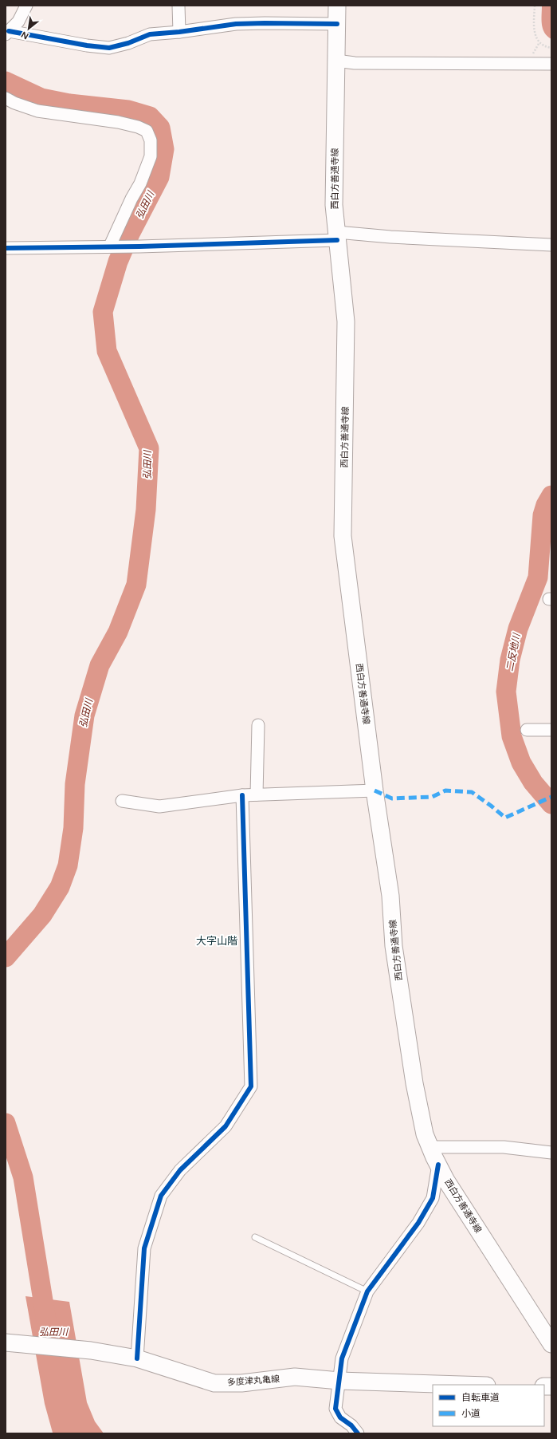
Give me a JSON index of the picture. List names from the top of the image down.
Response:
{
  "streets": {
    "main road": ["西白方善通寺線", "多度津丸亀線"]
  },
  "districts": ["大字山階"],
  "water": ["弘田川", "二反地川"],
  "legend": ["自転車道", "小道"],
  "north": "bottom left"
}
